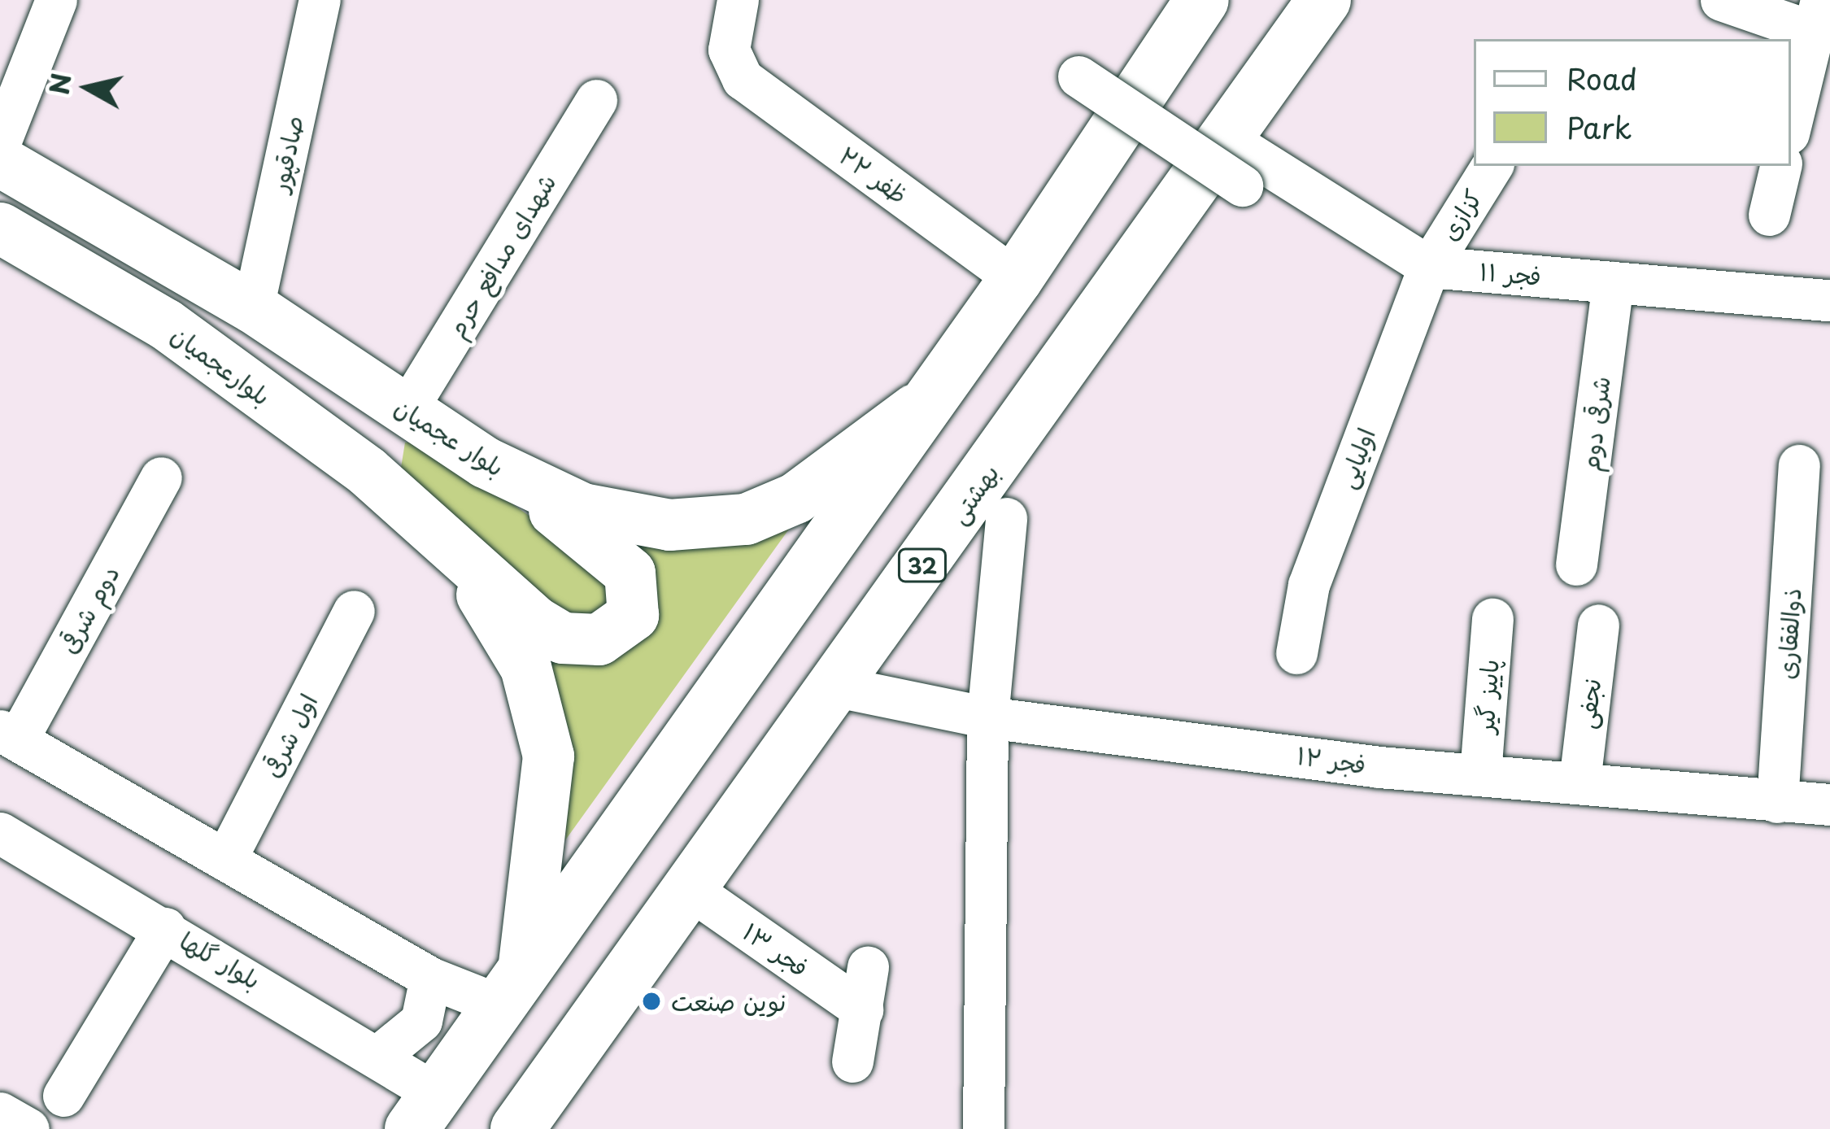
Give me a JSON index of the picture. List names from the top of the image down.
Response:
{
  "streets": {
    "highway": ["بهشتی", "32"],
    "main road": ["بلوارعجمیان", "بلوار عجمیان"],
    "street": [
      "صادقپور",
      "ظفر ۲۲",
      "کزازی",
      "شهدای مدافع حرم",
      "فجر ۱۱",
      "شرقی دوم",
      "اولیایی",
      "دوم شرقی",
      "ذوالفقاری",
      "پاییز گیر",
      "نجفی",
      "اول شرقی",
      "فجر ۱۲",
      "فجر ۱۳",
      "بلوار گلها"
    ]
  },
  "crossings": [
    ["صادقپور", "بلوار عجمیان"],
    ["کزازی", "فجر ۱۱"],
    ["کزازی", "اولیایی"],
    ["شهدای مدافع حرم", "بلوار عجمیان"],
    ["فجر ۱۱", "شرقی دوم"],
    ["فجر ۱۱", "اولیایی"],
    ["فجر ۱۱", "بهشتی"],
    ["بهشتی", "فجر ۱۲"],
    ["بهشتی", "فجر ۱۳"],
    ["ذوالفقاری", "فجر ۱۲"],
    ["پاییز گیر", "فجر ۱۲"],
    ["نجفی", "فجر ۱۲"]
  ],
  "places": ["نوین صنعت"],
  "legend": ["Road", "Park"],
  "north": "left"
}
